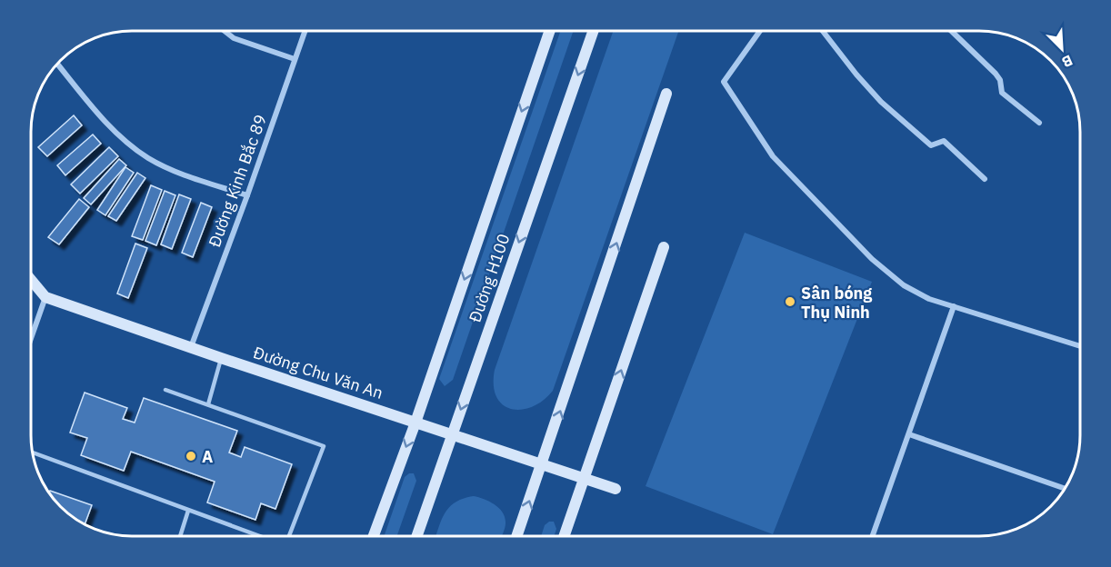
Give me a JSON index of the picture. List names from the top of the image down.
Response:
{
  "streets": {
    "main road": ["Đường H100", "Đường Chu Văn An"],
    "street": ["Đường Kinh Bắc 89"]
  },
  "crossings": [
    ["Đường Kinh Bắc 89", "Đường Chu Văn An"],
    ["Đường H100", "Đường Chu Văn An"]
  ],
  "places": ["Sân bóng Thụ Ninh", "A"],
  "north": "bottom right"
}
